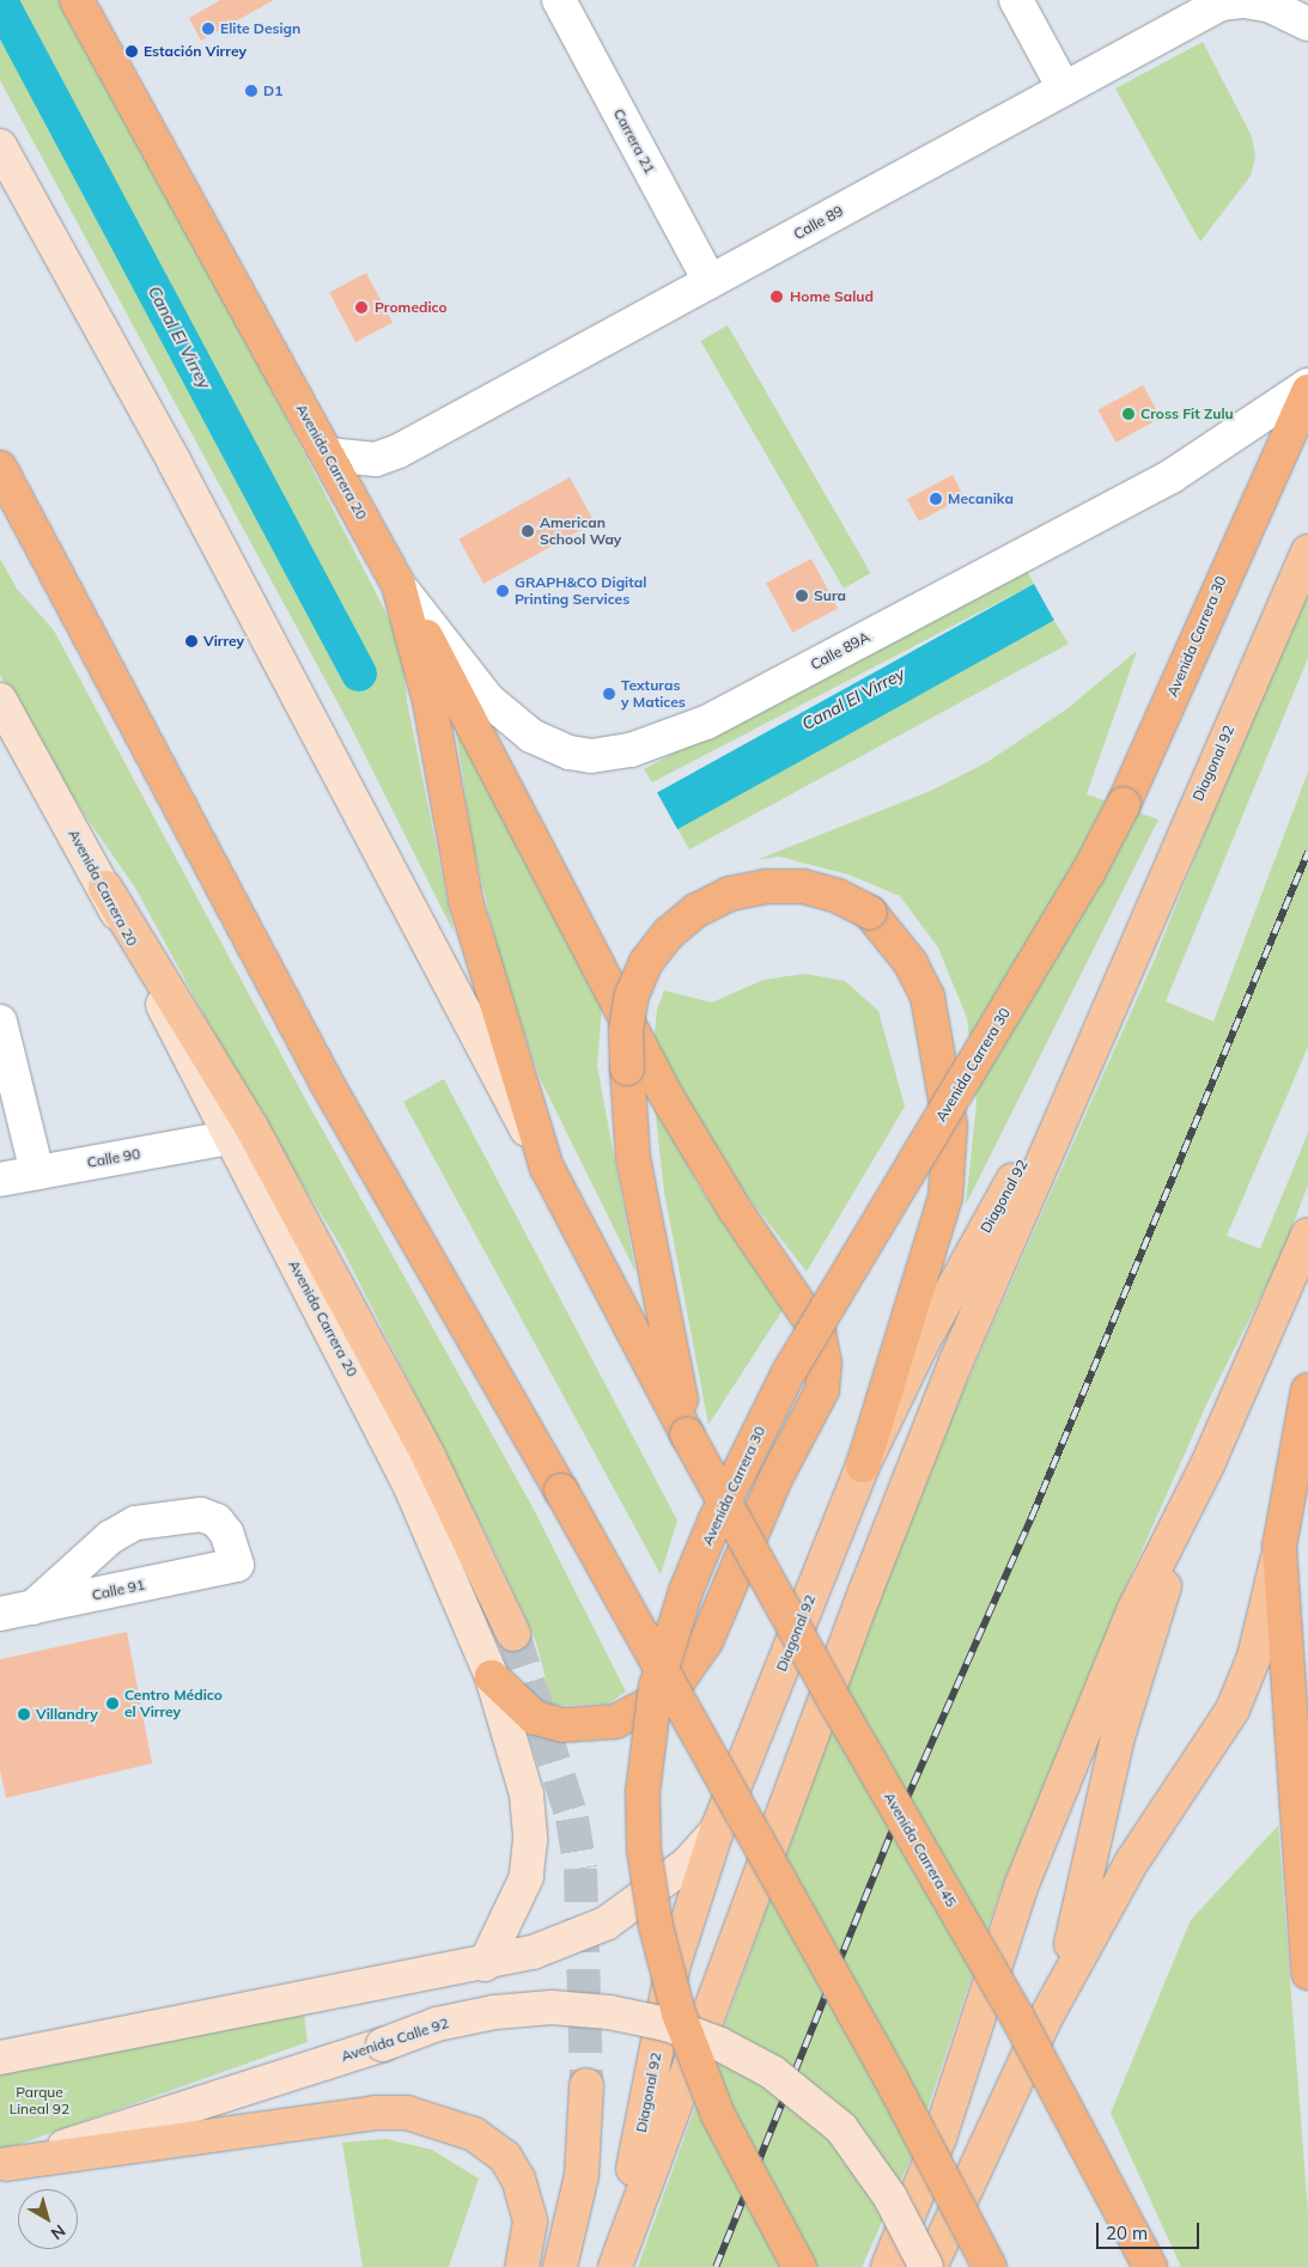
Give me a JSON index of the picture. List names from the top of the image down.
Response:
{
  "streets": {
    "highway": ["Avenida Carrera 20", "Avenida Carrera 30", "Avenida Carrera 45"],
    "main road": ["Diagonal 92", "Avenida Calle 92"],
    "street": [
      "Carrera 21",
      "Calle 89",
      "Calle 89A",
      "Calle 90",
      "Calle 91"
    ]
  },
  "crossings": [
    ["Carrera 21", "Calle 89"],
    ["Calle 89", "Avenida Carrera 20"],
    ["Avenida Carrera 20", "Calle 89A"],
    ["Avenida Carrera 20", "Calle 90"],
    ["Avenida Carrera 20", "Avenida Carrera 45"]
  ],
  "water": ["Canal El Virrey"],
  "parks": ["Parque Lineal 92"],
  "places": [
    "Elite Design",
    "Estación Virrey",
    "D1",
    "Home Salud",
    "Promedico",
    "Cross Fit Zulu",
    "Mecanika",
    "American School Way",
    "GRAPH&CO Digital Printing Services",
    "Sura",
    "Virrey",
    "Texturas y Matices",
    "Centro Médico el Virrey",
    "Villandry"
  ],
  "scale_bar": "20 m",
  "north": "bottom right"
}
